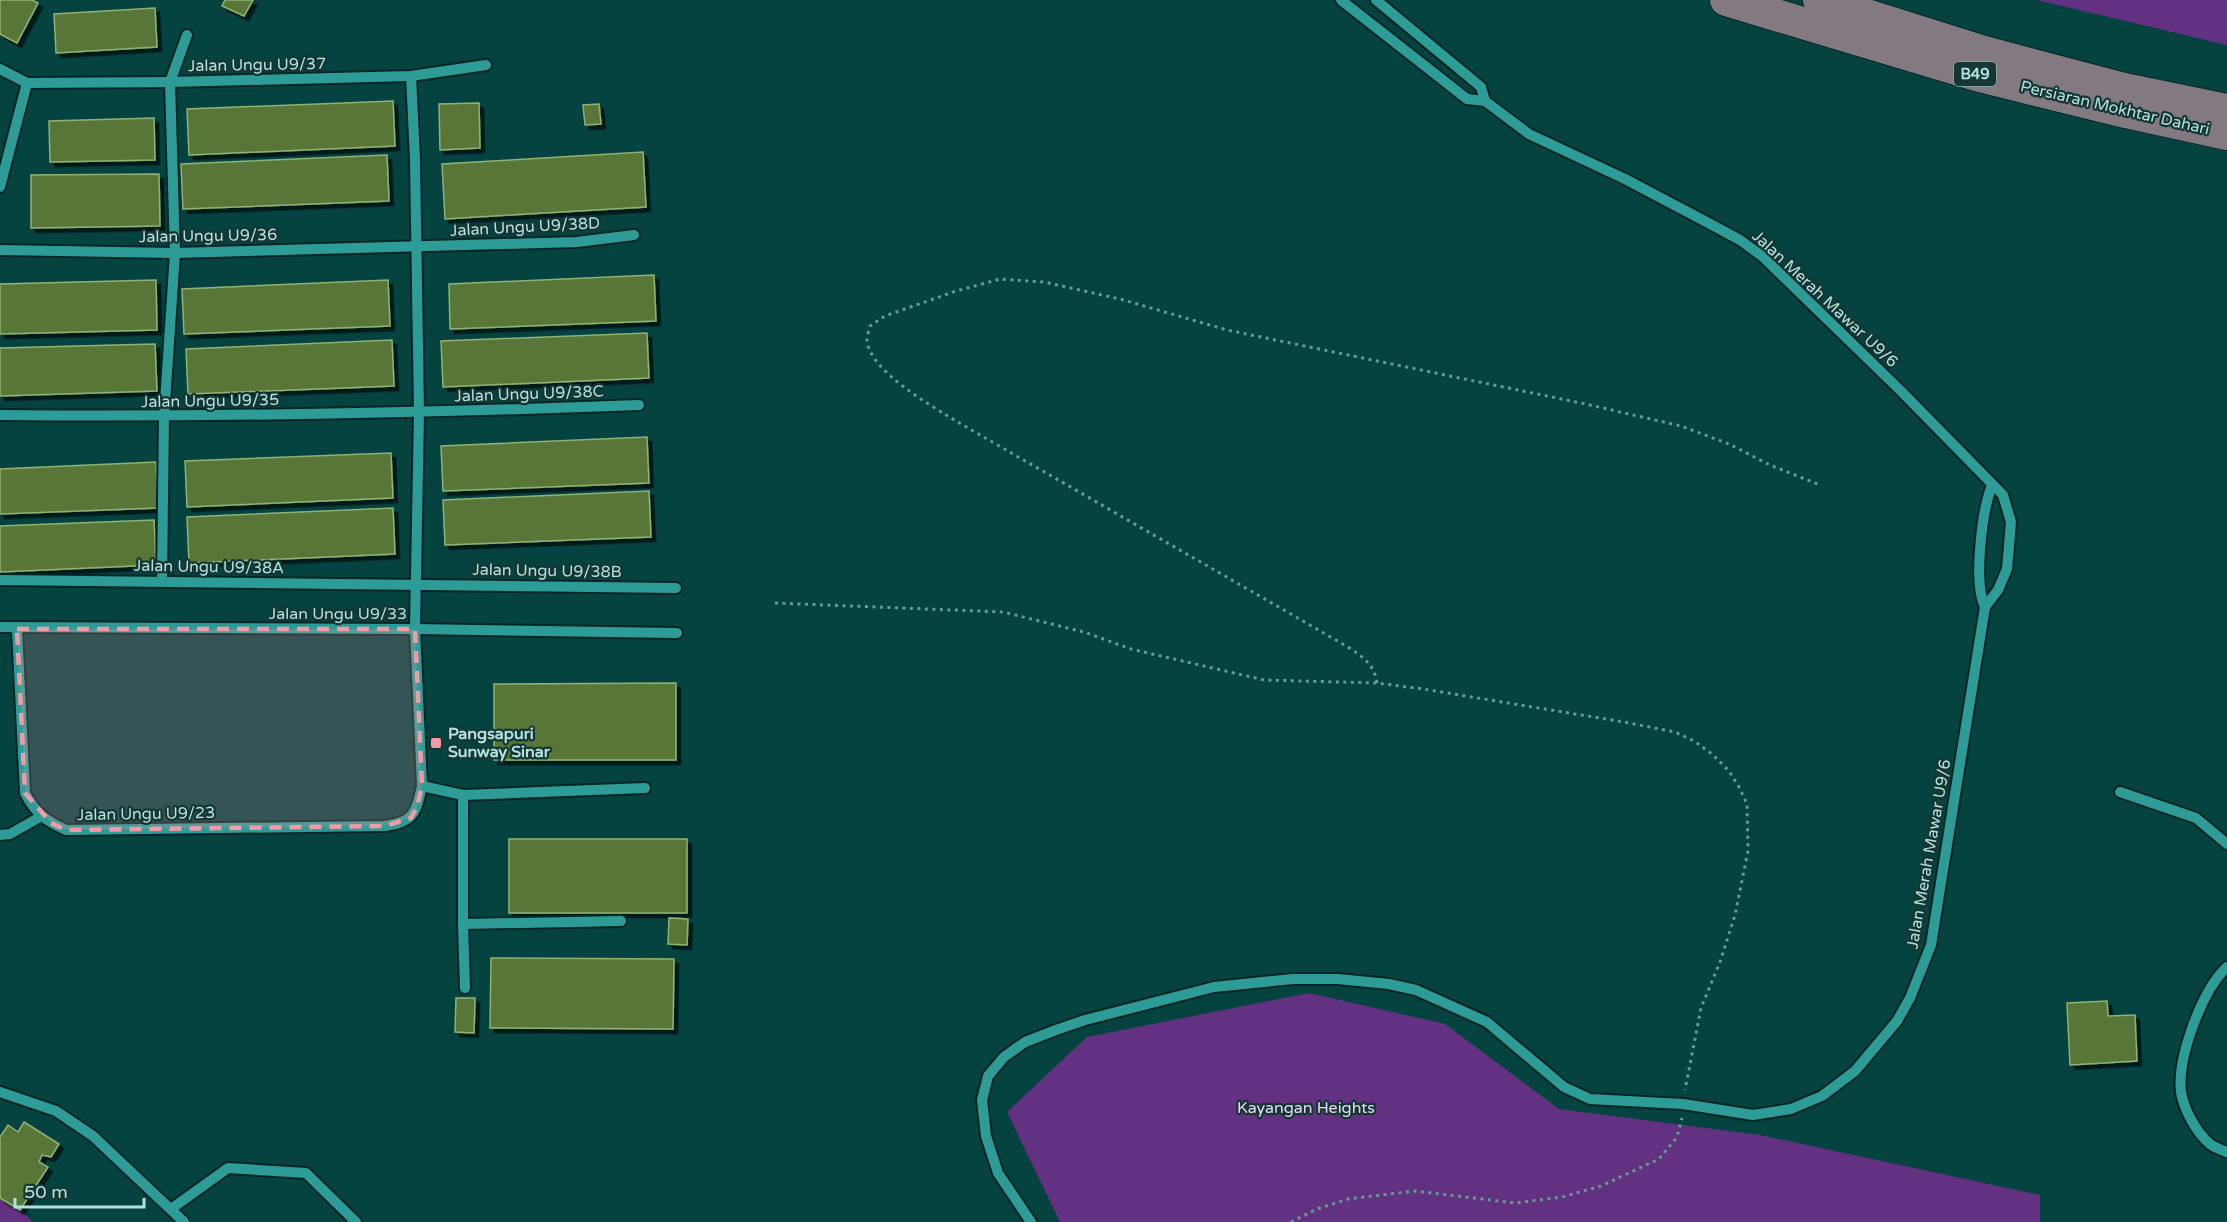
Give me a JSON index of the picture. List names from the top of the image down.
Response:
{
  "streets": {
    "main road": ["B49", "Persiaran Mokhtar Dahari"],
    "street": [
      "Jalan Ungu U9/37",
      "Jalan Ungu U9/38D",
      "Jalan Ungu U9/36",
      "Jalan Merah Mawar U9/6",
      "Jalan Ungu U9/38C",
      "Jalan Ungu U9/35",
      "Jalan Ungu U9/38A",
      "Jalan Ungu U9/38B",
      "Jalan Ungu U9/33",
      "Jalan Ungu U9/23"
    ]
  },
  "crossings": [
    ["Jalan Ungu U9/38D", "Jalan Ungu U9/36"],
    ["Jalan Ungu U9/38C", "Jalan Ungu U9/35"],
    ["Jalan Ungu U9/38A", "Jalan Ungu U9/38B"]
  ],
  "parks": ["Kayangan Heights"],
  "places": {
    "transit": ["Pangsapuri Sunway Sinar"]
  },
  "scale_bar": "50 m"
}
